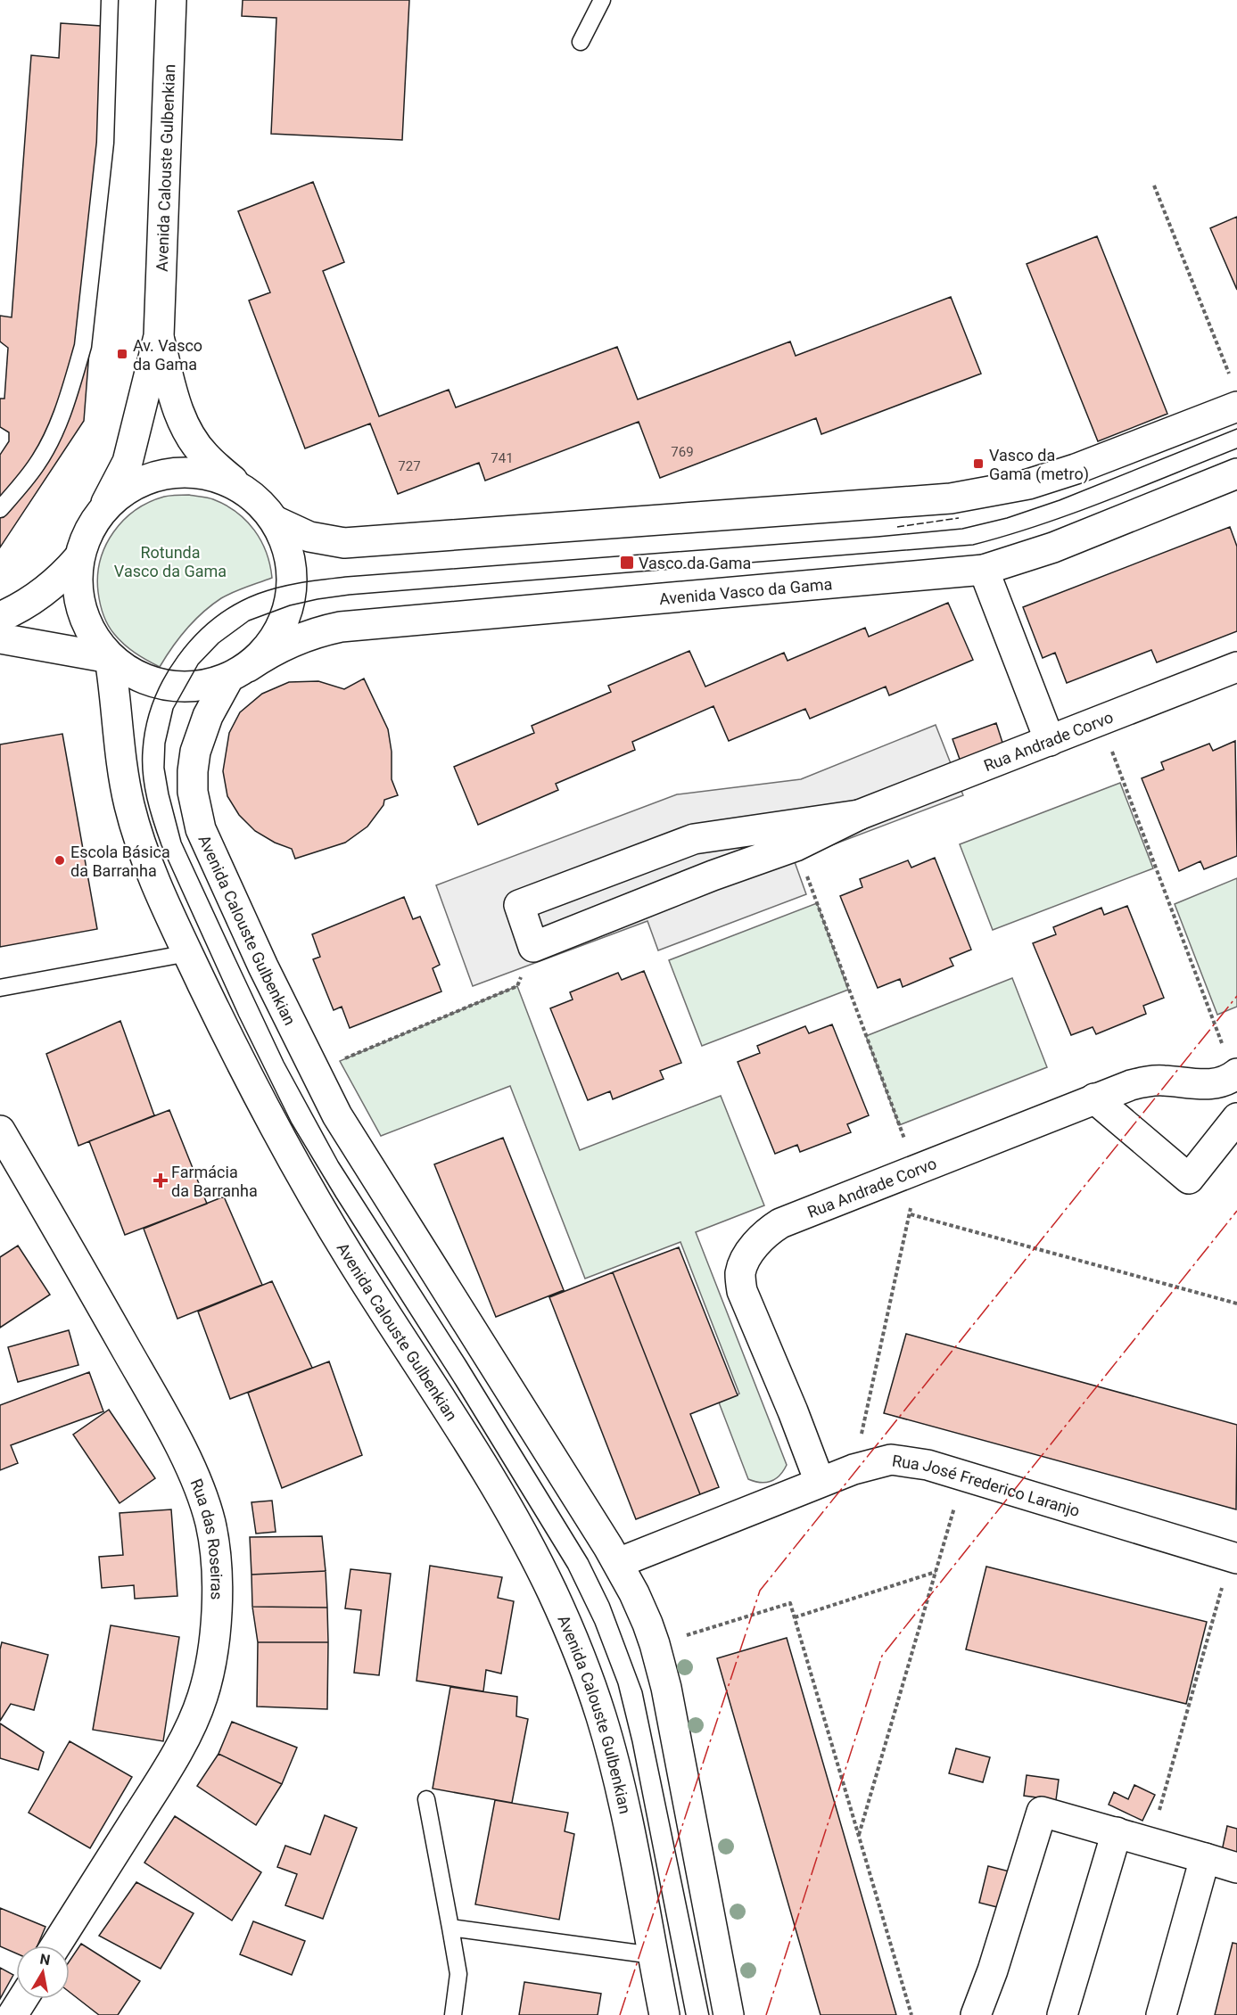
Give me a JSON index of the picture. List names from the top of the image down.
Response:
{
  "streets": {
    "main road": [
      "Avenida Calouste Gulbenkian",
      "Avenida Vasco da Gama",
      "Rua Andrade Corvo",
      "Rua José Frederico Laranjo",
      "Rua das Roseiras"
    ]
  },
  "crossings": [
    ["Avenida Calouste Gulbenkian", "Avenida Vasco da Gama"],
    ["Avenida Calouste Gulbenkian", "Rua José Frederico Laranjo"],
    ["Rua Andrade Corvo", "Rua José Frederico Laranjo"]
  ],
  "parks": ["Rotunda Vasco da Gama"],
  "places": {
    "transit": ["Av. Vasco da Gama", "Vasco da Gama (metro)", "Vasco da Gama"],
    "other": ["Escola Básica da Barranha"],
    "health": ["Farmácia da Barranha"]
  },
  "house_numbers": ["769", "741", "727"],
  "north": "top"
}
